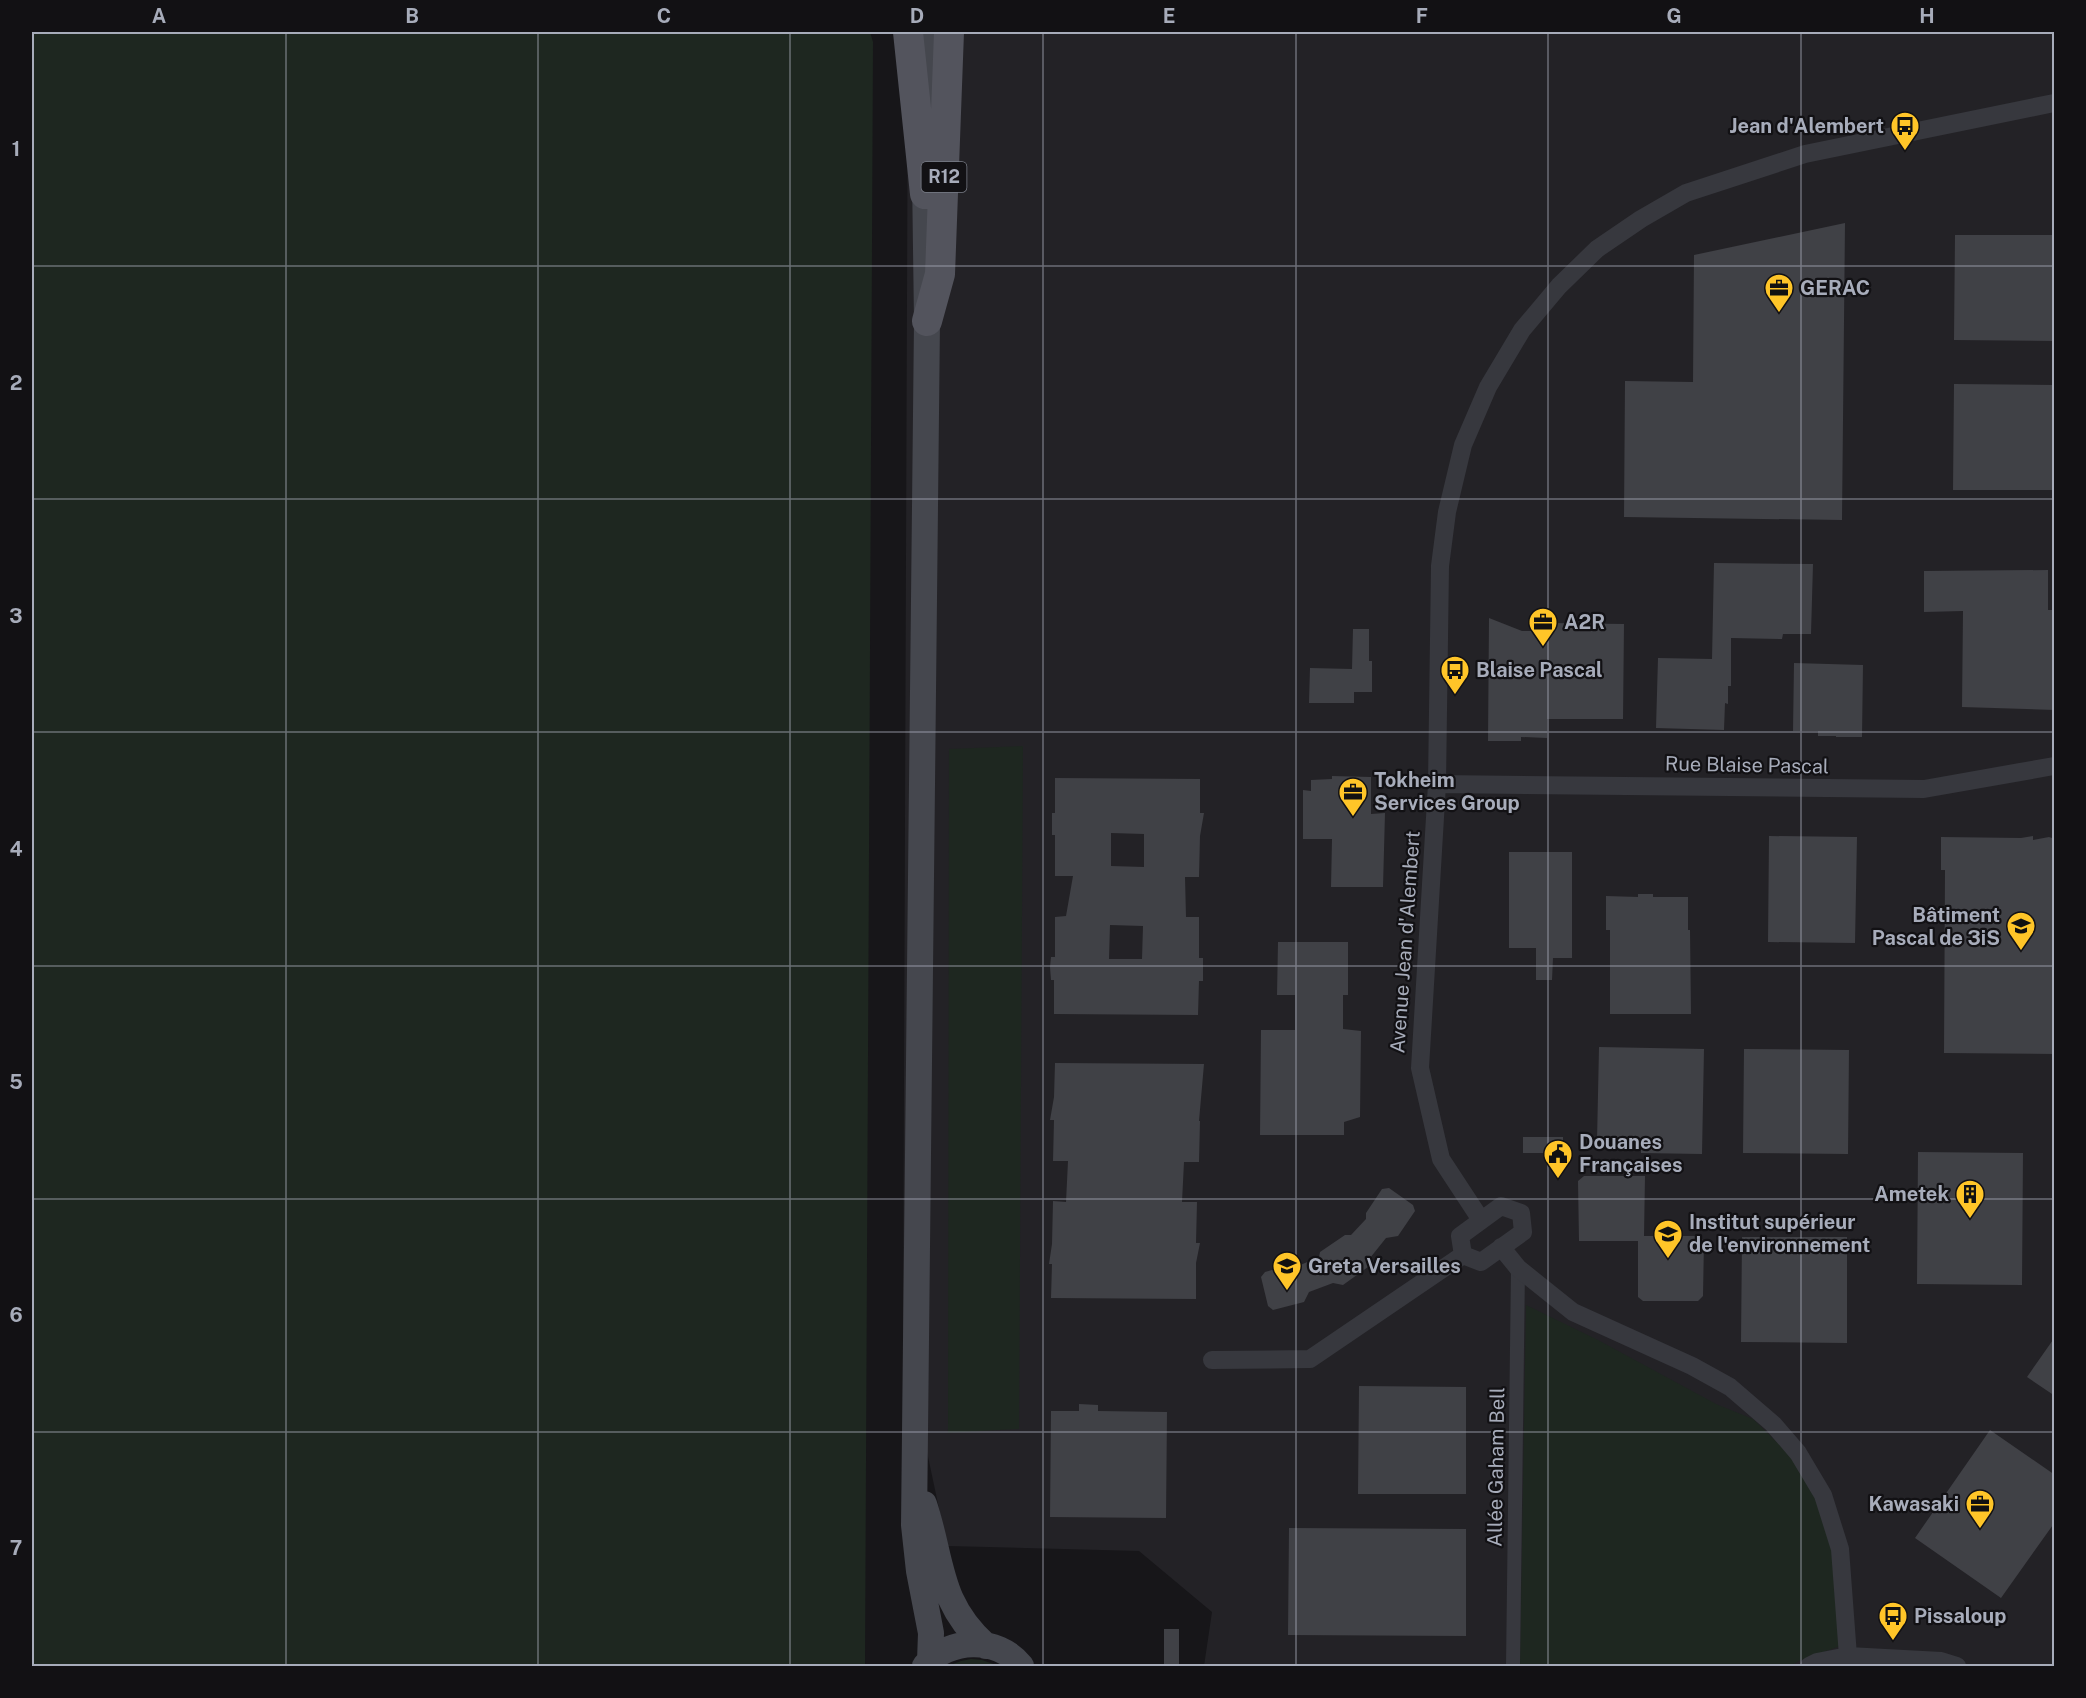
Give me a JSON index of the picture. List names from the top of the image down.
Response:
{
  "streets": {
    "main road": ["R12"],
    "street": ["Rue Blaise Pascal", "Avenue Jean d'Alembert", "Allée Gaham Bell"]
  },
  "crossings": [
    ["Rue Blaise Pascal", "Avenue Jean d'Alembert"]
  ],
  "places": {
    "bus stop": ["Jean d'Alembert", "Blaise Pascal", "Pissaloup"],
    "office": [
      "GERAC",
      "A2R",
      "Tokheim Services Group",
      "Kawasaki"
    ],
    "school or university": ["Bâtiment Pascal de 3iS", "Institut supérieur de l'environnement", "Greta Versailles"],
    "public building": ["Douanes Françaises"],
    "building": ["Ametek"]
  },
  "grid": {
    "columns": [
      "A",
      "B",
      "C",
      "D",
      "E",
      "F",
      "G",
      "H"
    ],
    "rows": [
      "1",
      "2",
      "3",
      "4",
      "5",
      "6",
      "7"
    ]
  }
}
